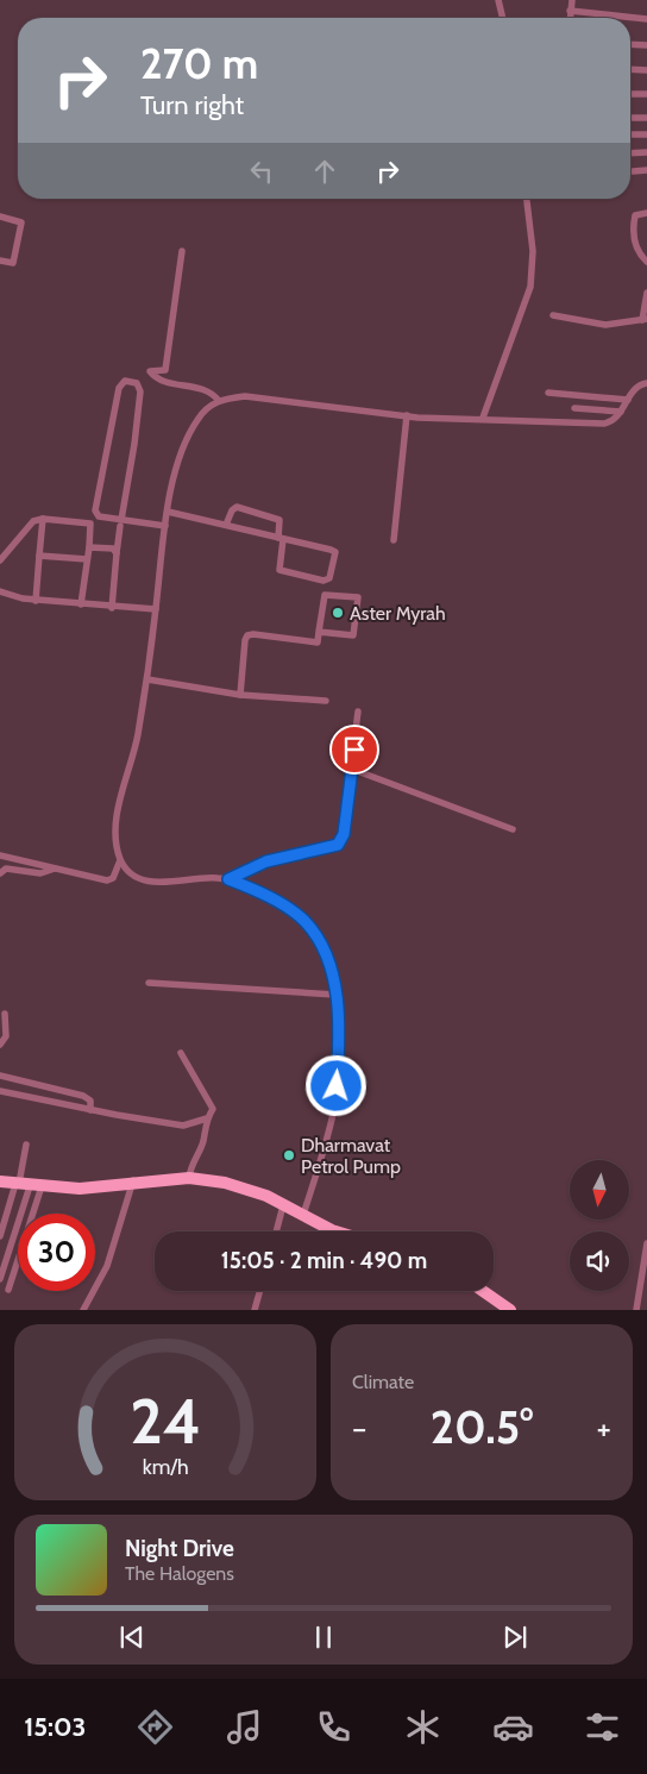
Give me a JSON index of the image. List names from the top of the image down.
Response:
{
  "places": ["Aster Myrah", "Dharmavat Petrol Pump"],
  "north": "bottom",
  "page": {
    "turn": ["270 m", "Turn right"],
    "limit": "30",
    "trip": "15:05 · 2 min · 490 m",
    "tile": "Climate",
    "heat": ["−", "20.5°", "+"],
    "song": ["Night Drive", "The Halogens"],
    "tabs": "15:03",
    "gauge": ["24", "km/h"]
  }
}
